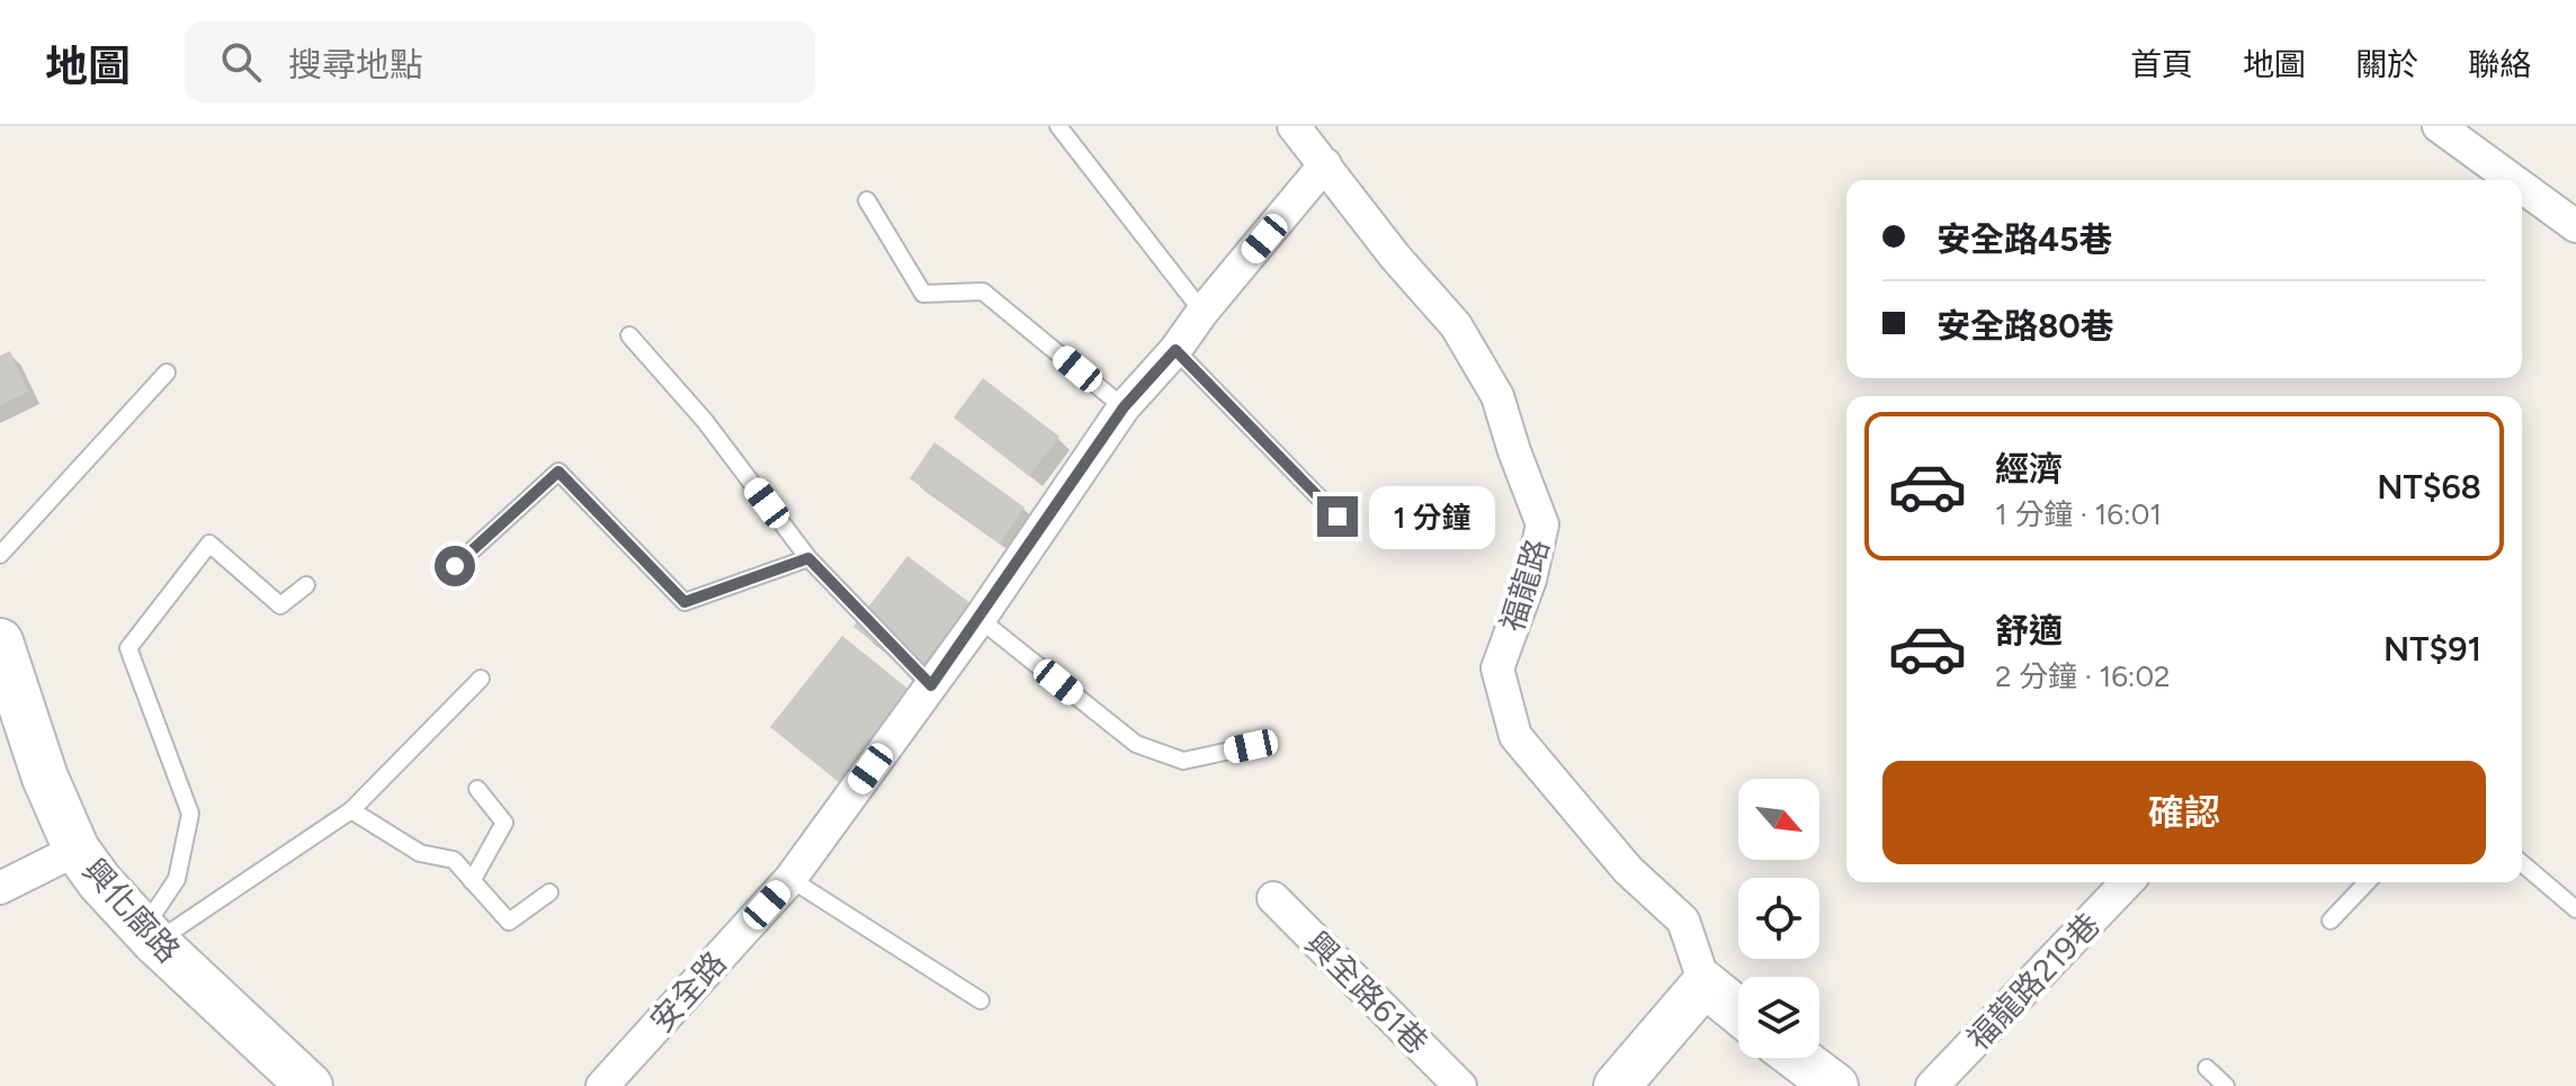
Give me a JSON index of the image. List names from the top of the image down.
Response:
{
  "streets": {
    "street": [
      "福龍路",
      "興化廍路",
      "福龍路219巷",
      "安全路",
      "興全路61巷"
    ]
  },
  "crossings": [
    ["福龍路", "安全路"]
  ],
  "north": "bottom right",
  "page": {
    "header": "地圖",
    "search": "搜尋地點",
    "nav": [
      "首頁",
      "地圖",
      "關於",
      "聯絡"
    ],
    "banner": ["安全路45巷", "安全路80巷"],
    "list": [
      {
        "name": "經濟",
        "note": "1 分鐘 · 16:01",
        "value": "NT$68"
      },
      {
        "name": "舒適",
        "note": "2 分鐘 · 16:02",
        "value": "NT$91"
      }
    ],
    "bubble": "1 分鐘",
    "buttons": "確認"
  }
}
